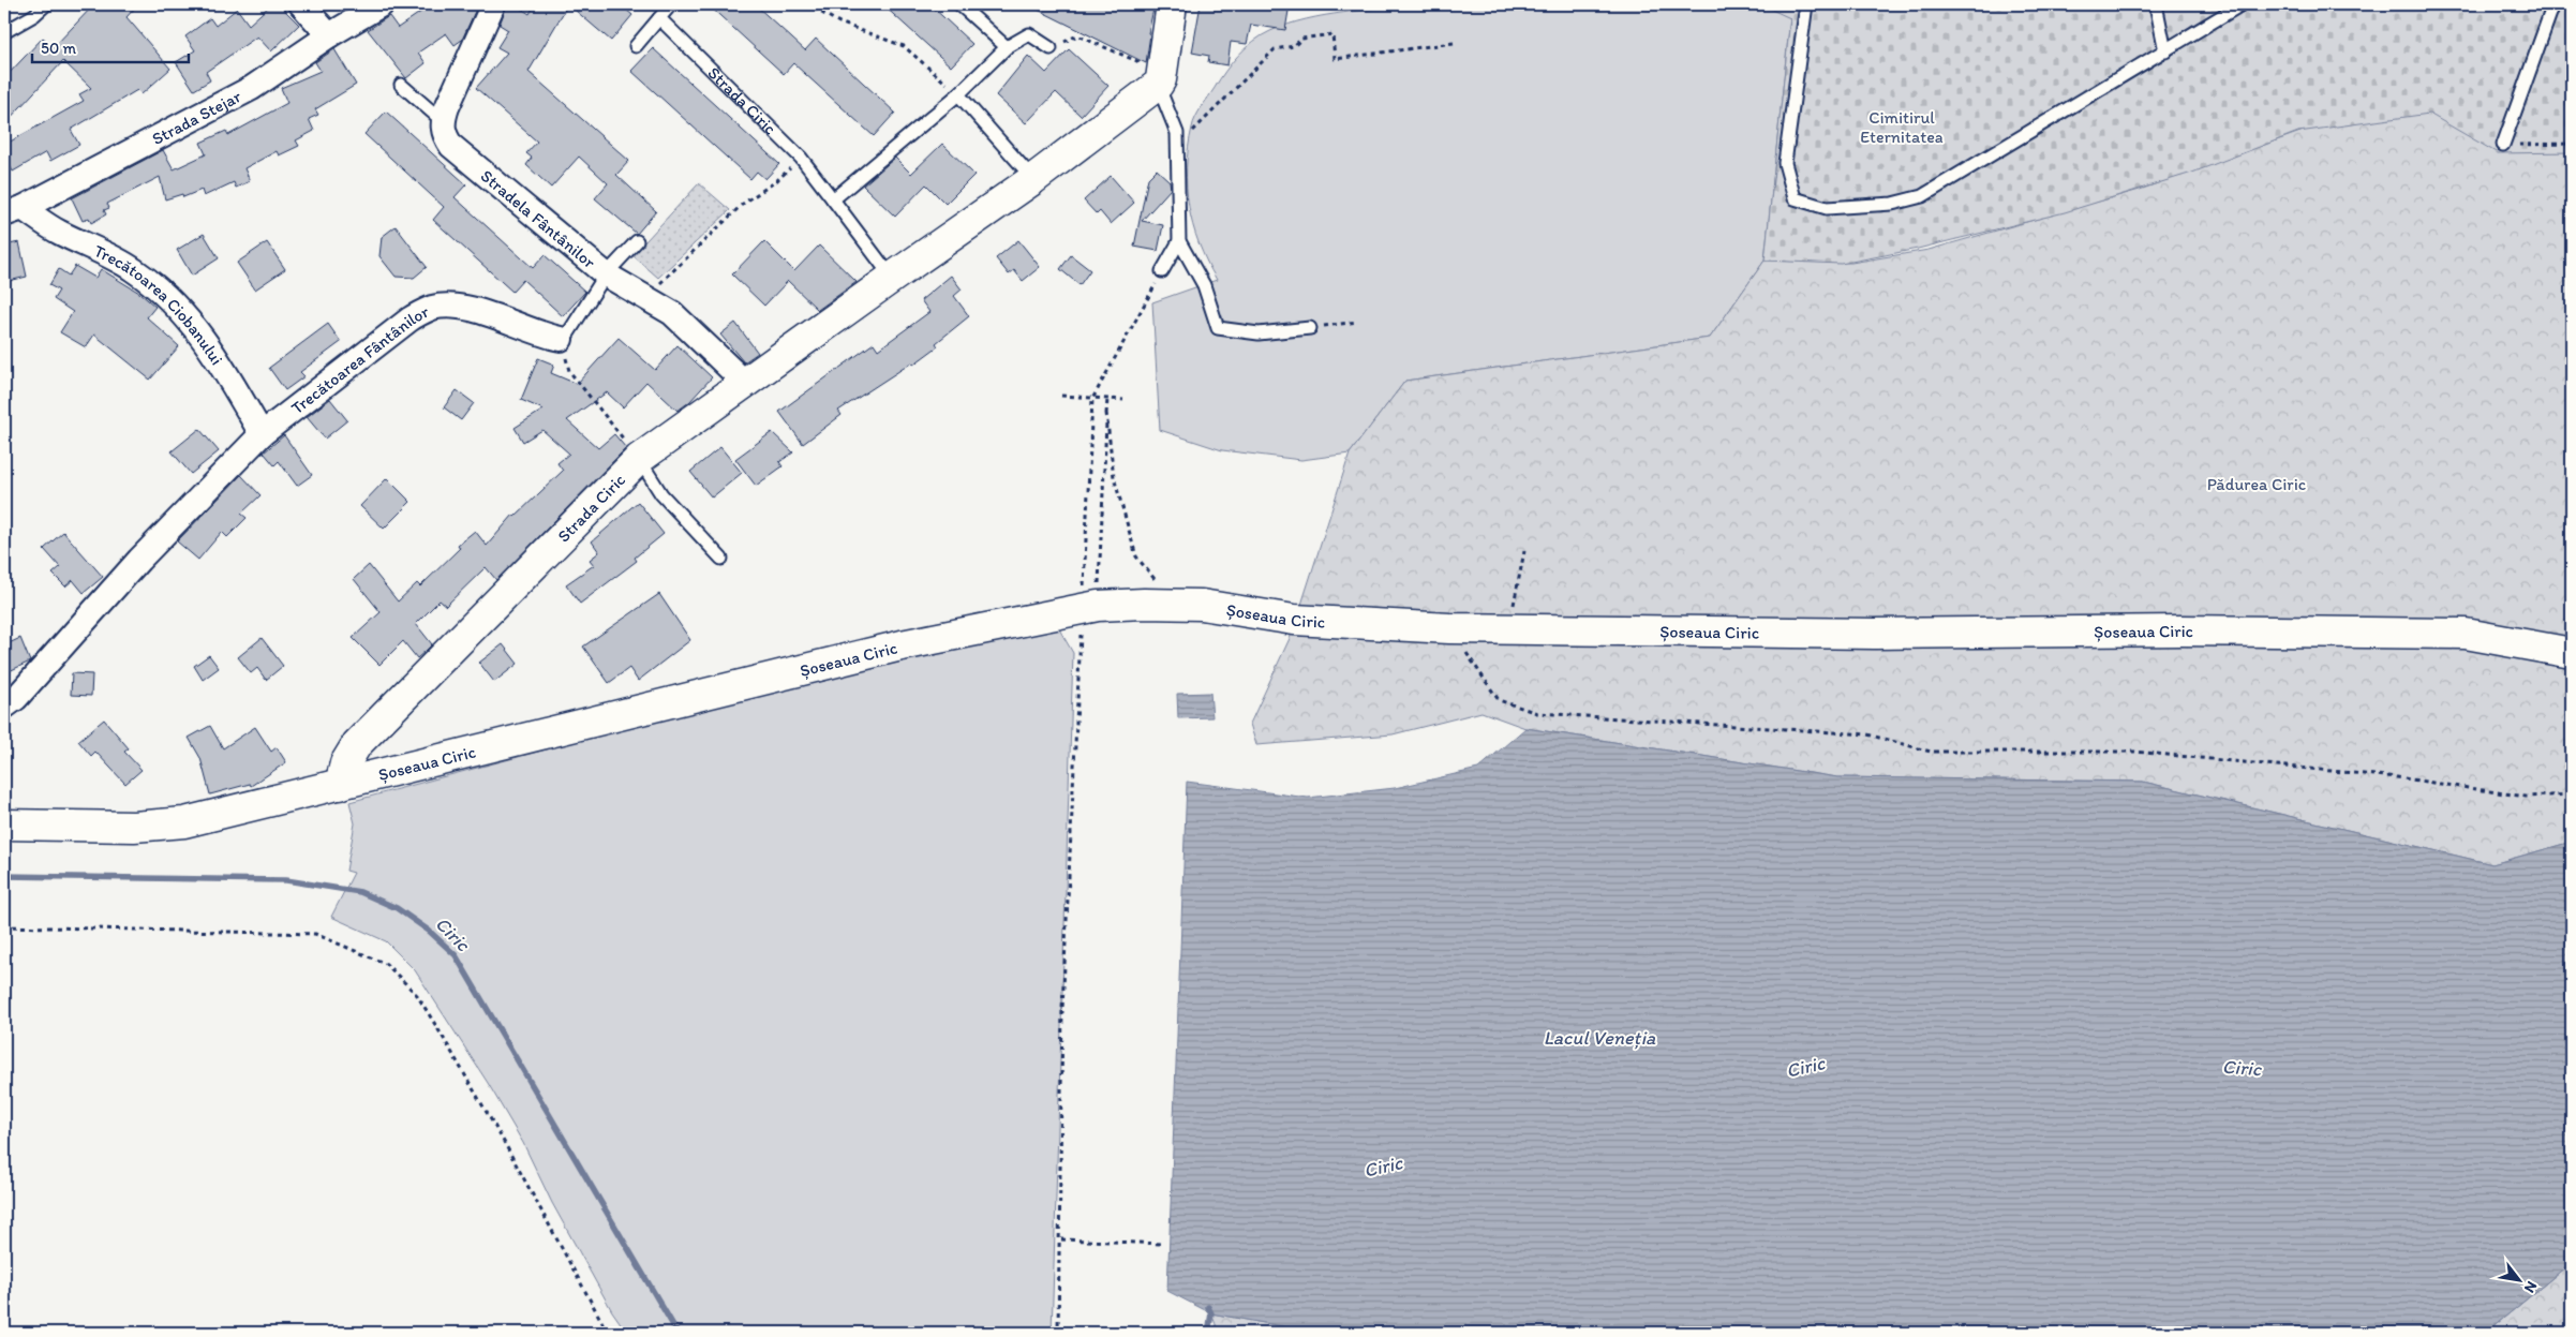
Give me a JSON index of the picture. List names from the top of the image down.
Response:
{
  "streets": {
    "street": [
      "Strada Ciric",
      "Strada Stejar",
      "Stradela Fântânilor",
      "Trecătoarea Ciobanului",
      "Trecătoarea Fântânilor",
      "Șoseaua Ciric"
    ]
  },
  "crossings": [
    ["Strada Ciric", "Stradela Fântânilor"],
    ["Strada Ciric", "Șoseaua Ciric"],
    ["Strada Stejar", "Trecătoarea Ciobanului"],
    ["Trecătoarea Ciobanului", "Trecătoarea Fântânilor"]
  ],
  "water": ["Ciric", "Lacul Veneția"],
  "parks": ["Cimitirul Eternitatea", "Pădurea Ciric"],
  "scale_bar": "50 m",
  "north": "bottom right"
}
